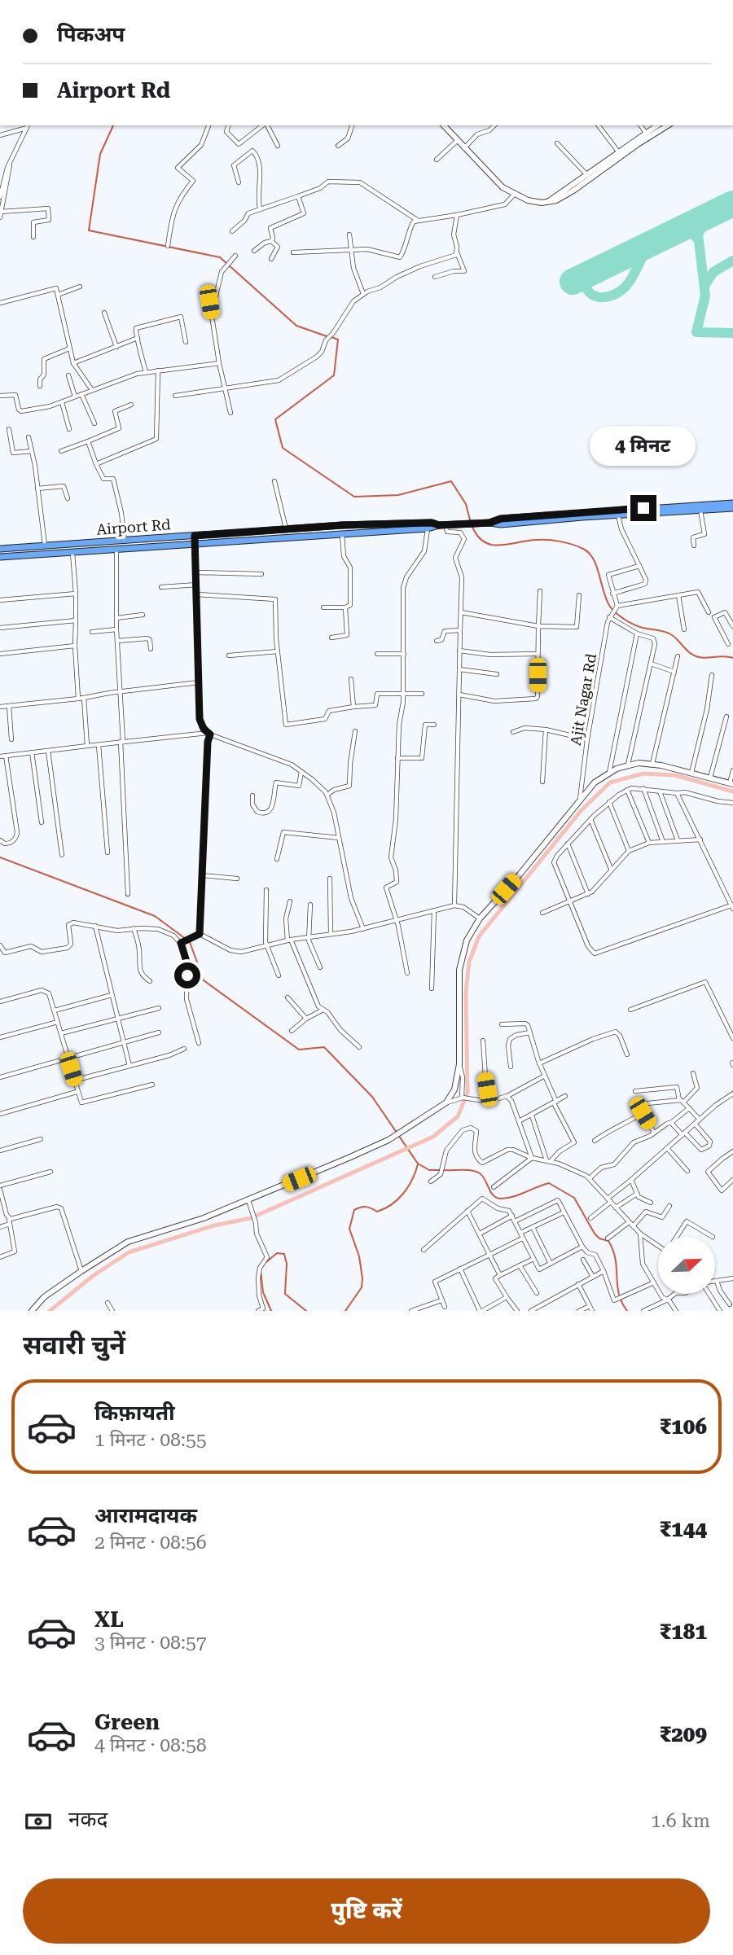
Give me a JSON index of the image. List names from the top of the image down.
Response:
{
  "streets": {
    "main road": ["Airport Rd"],
    "street": ["Ajit Nagar Rd"]
  },
  "north": "top right",
  "page": {
    "banner": ["पिकअप", "Airport Rd"],
    "bubble": "4 मिनट",
    "heading": "सवारी चुनें",
    "list": [
      {
        "name": "किफ़ायती",
        "note": "1 मिनट · 08:55",
        "value": "₹106"
      },
      {
        "name": "आरामदायक",
        "note": "2 मिनट · 08:56",
        "value": "₹144"
      },
      {
        "name": "XL",
        "note": "3 मिनट · 08:57",
        "value": "₹181"
      },
      {
        "name": "Green",
        "note": "4 मिनट · 08:58",
        "value": "₹209"
      }
    ],
    "pay": ["नकद", "1.6 km"],
    "buttons": "पुष्टि करें"
  }
}
